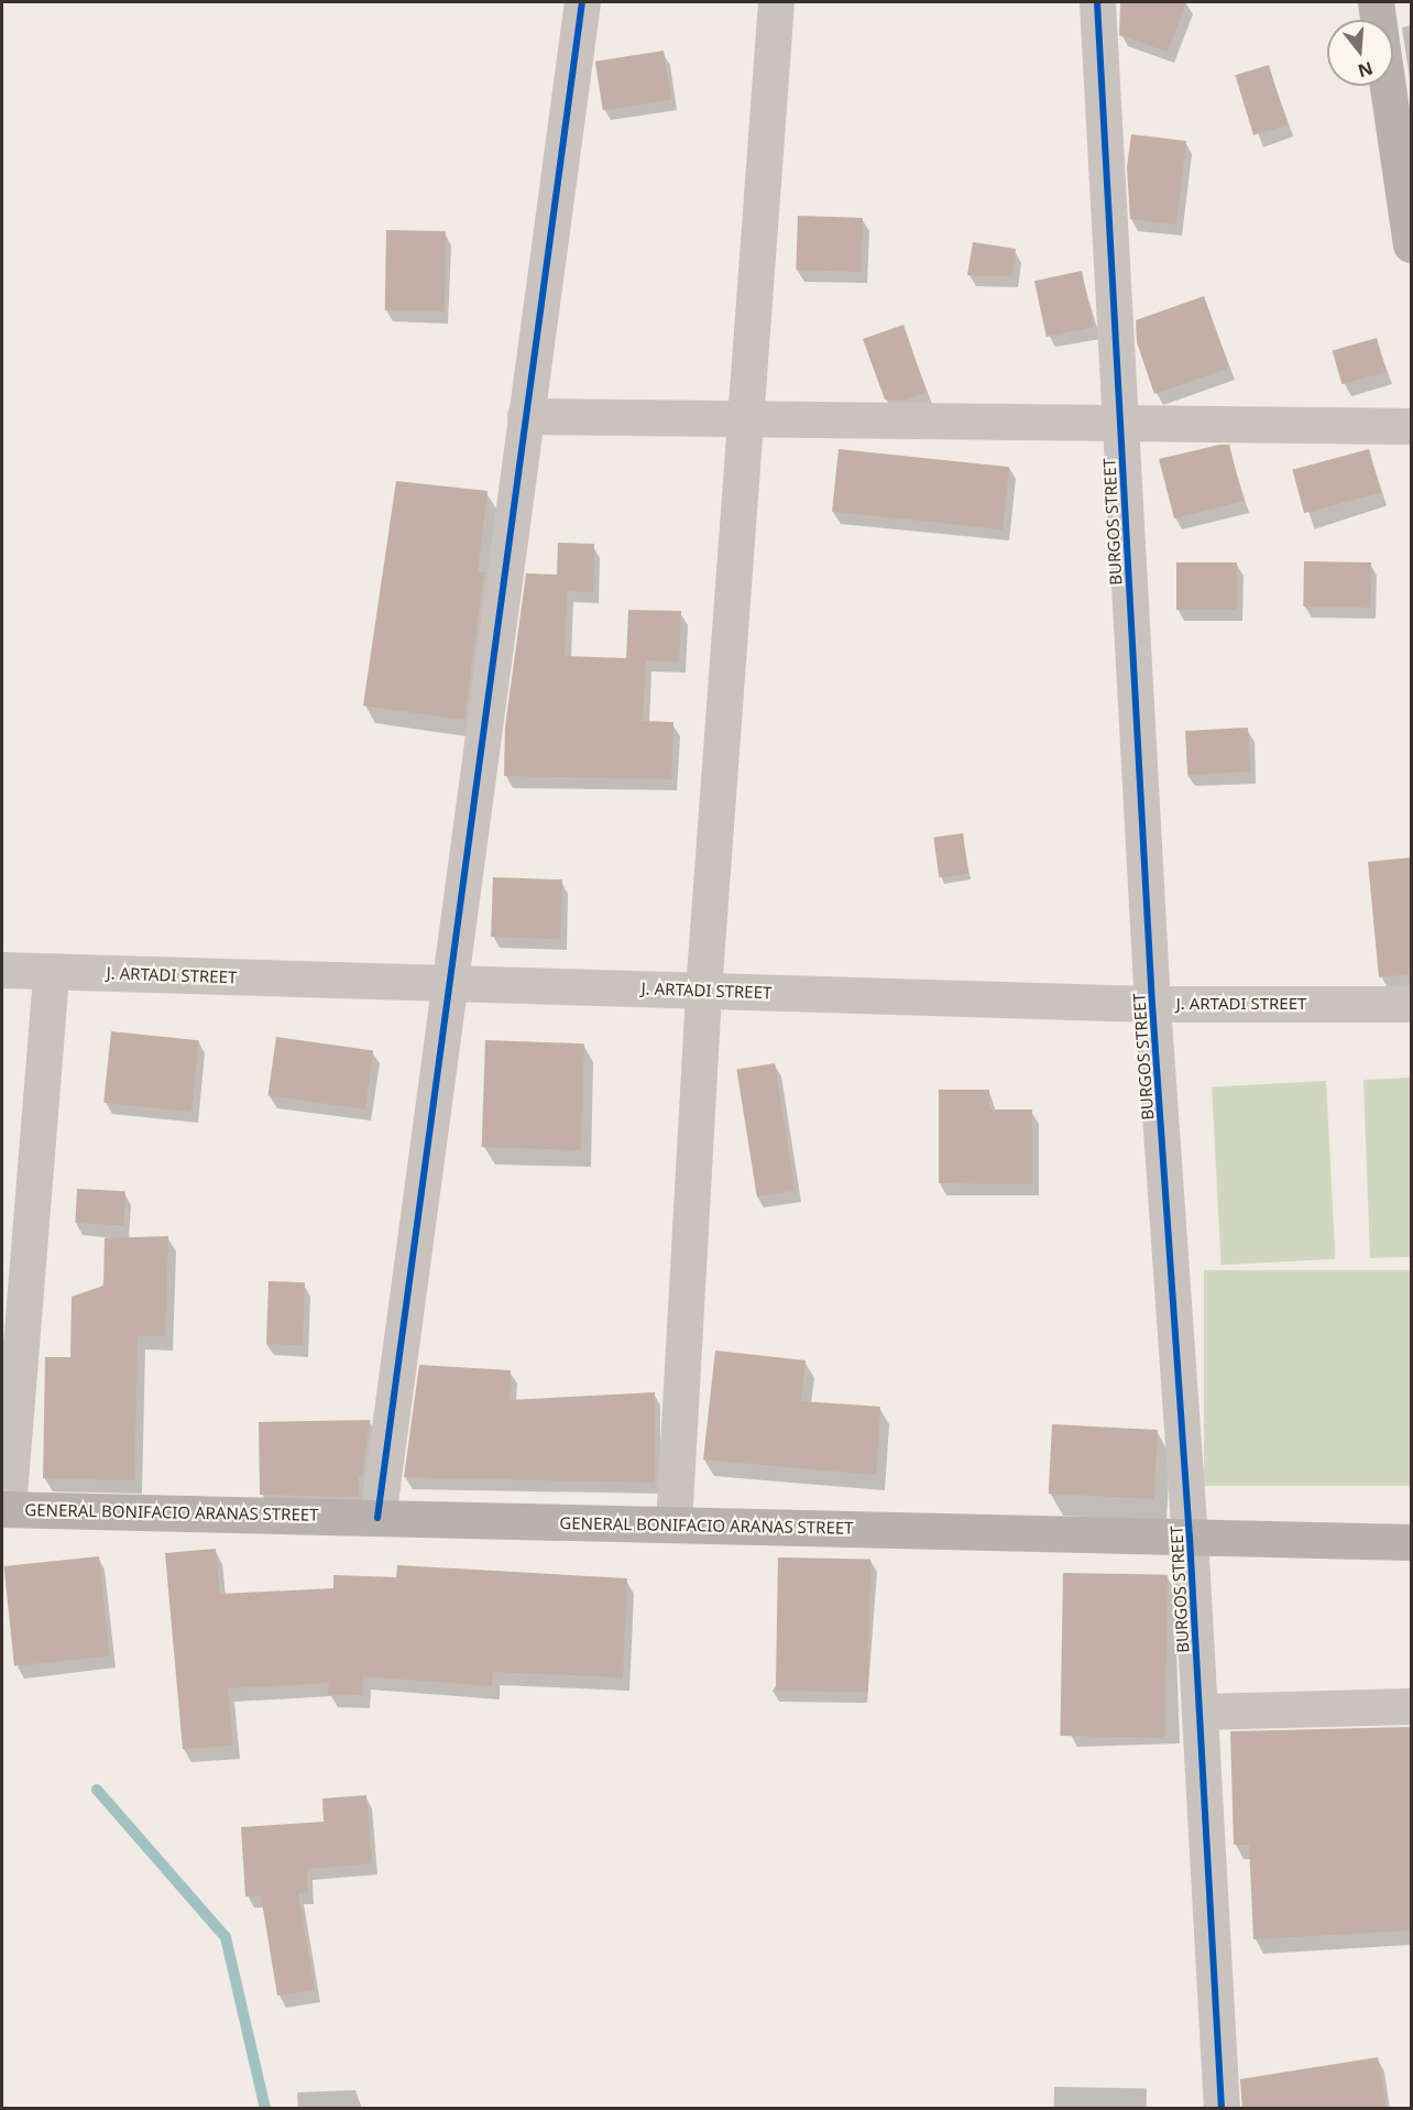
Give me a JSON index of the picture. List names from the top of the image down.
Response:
{
  "streets": {
    "main road": ["GENERAL BONIFACIO ARANAS STREET"],
    "street": ["BURGOS STREET", "J. ARTADI STREET"]
  },
  "crossings": [
    ["BURGOS STREET", "J. ARTADI STREET"],
    ["BURGOS STREET", "GENERAL BONIFACIO ARANAS STREET"]
  ],
  "north": "bottom"
}
